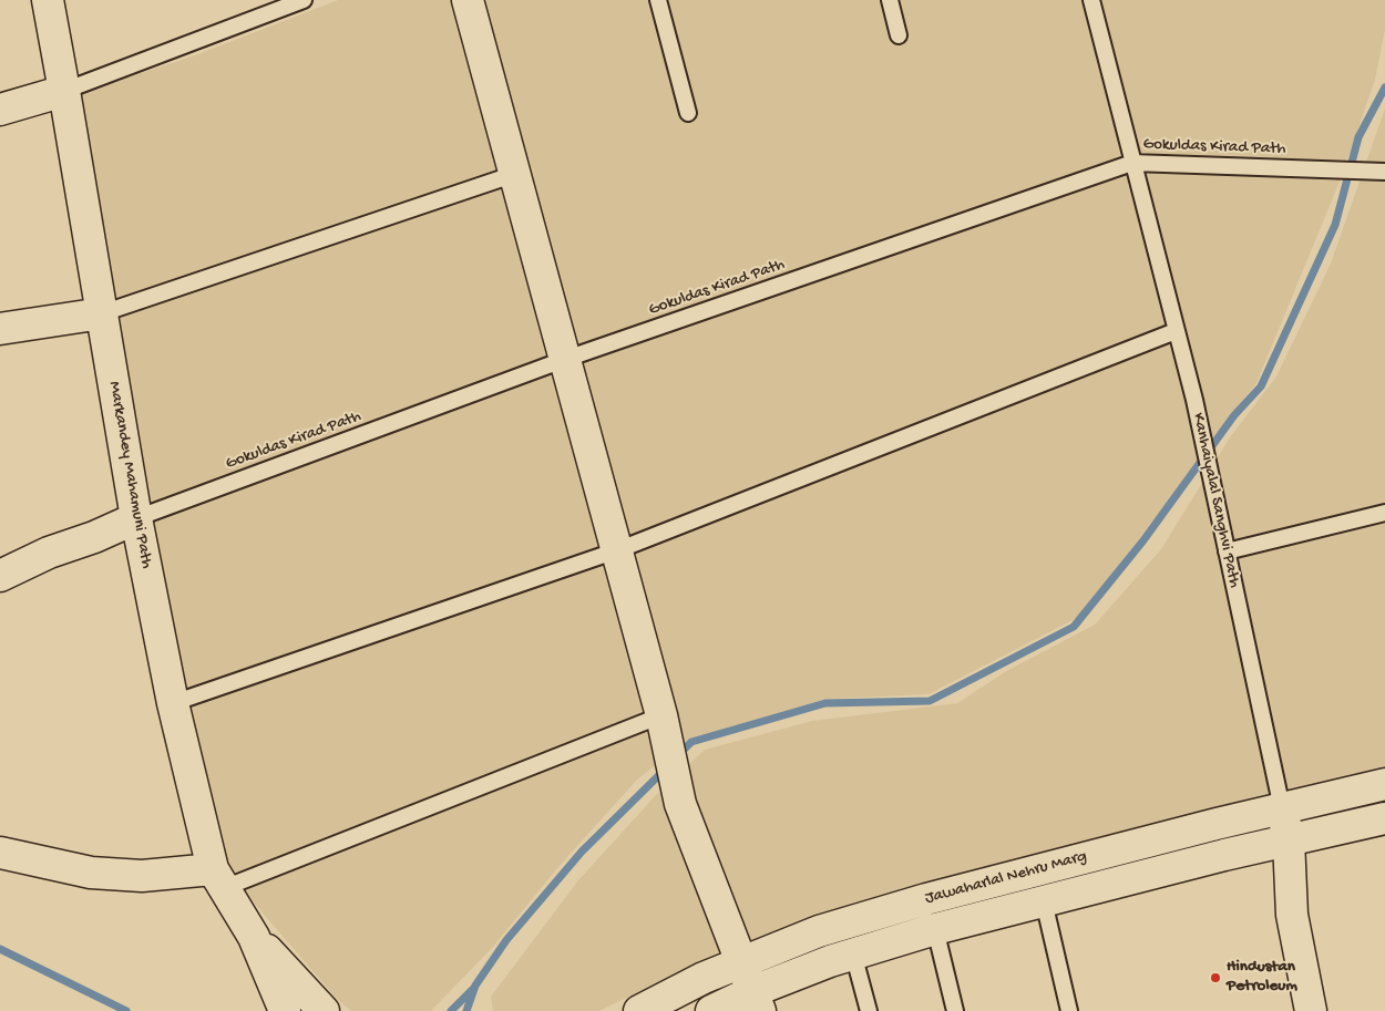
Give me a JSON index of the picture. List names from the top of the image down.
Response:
{
  "streets": {
    "street": ["Markandey Mahamuni Path", "Kanhaiyalal Sanghvi Path", "Jawaharlal Nehru Marg"],
    "lane": ["Gokuldas Kirad Path"]
  },
  "crossings": [
    ["Gokuldas Kirad Path", "Markandey Mahamuni Path"],
    ["Gokuldas Kirad Path", "Kanhaiyalal Sanghvi Path"],
    ["Kanhaiyalal Sanghvi Path", "Jawaharlal Nehru Marg"]
  ],
  "places": ["Hindustan Petroleum"]
}
